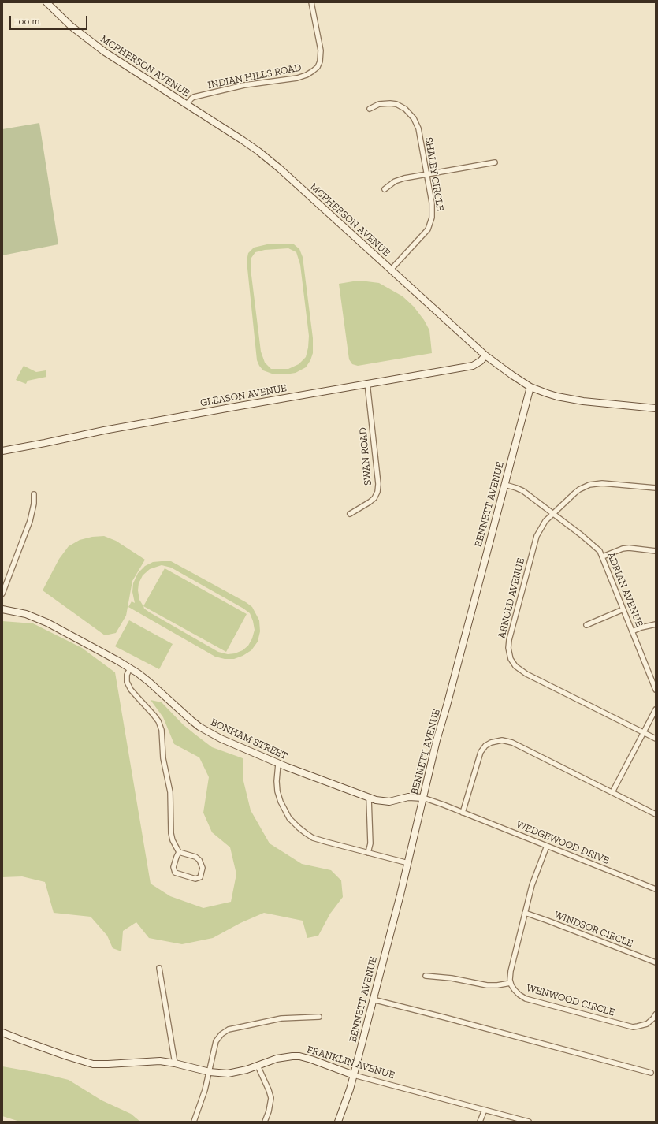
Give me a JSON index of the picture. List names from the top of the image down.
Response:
{
  "streets": {
    "main road": [
      "MCPHERSON AVENUE",
      "GLEASON AVENUE",
      "BENNETT AVENUE",
      "BONHAM STREET",
      "FRANKLIN AVENUE"
    ],
    "street": [
      "INDIAN HILLS ROAD",
      "SHALEY CIRCLE",
      "SWAN ROAD",
      "ADRIAN AVENUE",
      "ARNOLD AVENUE",
      "WEDGEWOOD DRIVE",
      "WINDSOR CIRCLE",
      "WENWOOD CIRCLE"
    ]
  },
  "crossings": [
    ["MCPHERSON AVENUE", "INDIAN HILLS ROAD"],
    ["MCPHERSON AVENUE", "SHALEY CIRCLE"],
    ["MCPHERSON AVENUE", "GLEASON AVENUE"],
    ["MCPHERSON AVENUE", "BENNETT AVENUE"],
    ["GLEASON AVENUE", "SWAN ROAD"],
    ["BENNETT AVENUE", "ADRIAN AVENUE"],
    ["BENNETT AVENUE", "BONHAM STREET"],
    ["BENNETT AVENUE", "WEDGEWOOD DRIVE"],
    ["BENNETT AVENUE", "FRANKLIN AVENUE"],
    ["ADRIAN AVENUE", "ARNOLD AVENUE"],
    ["BONHAM STREET", "WEDGEWOOD DRIVE"]
  ],
  "scale_bar": "100 m"
}
